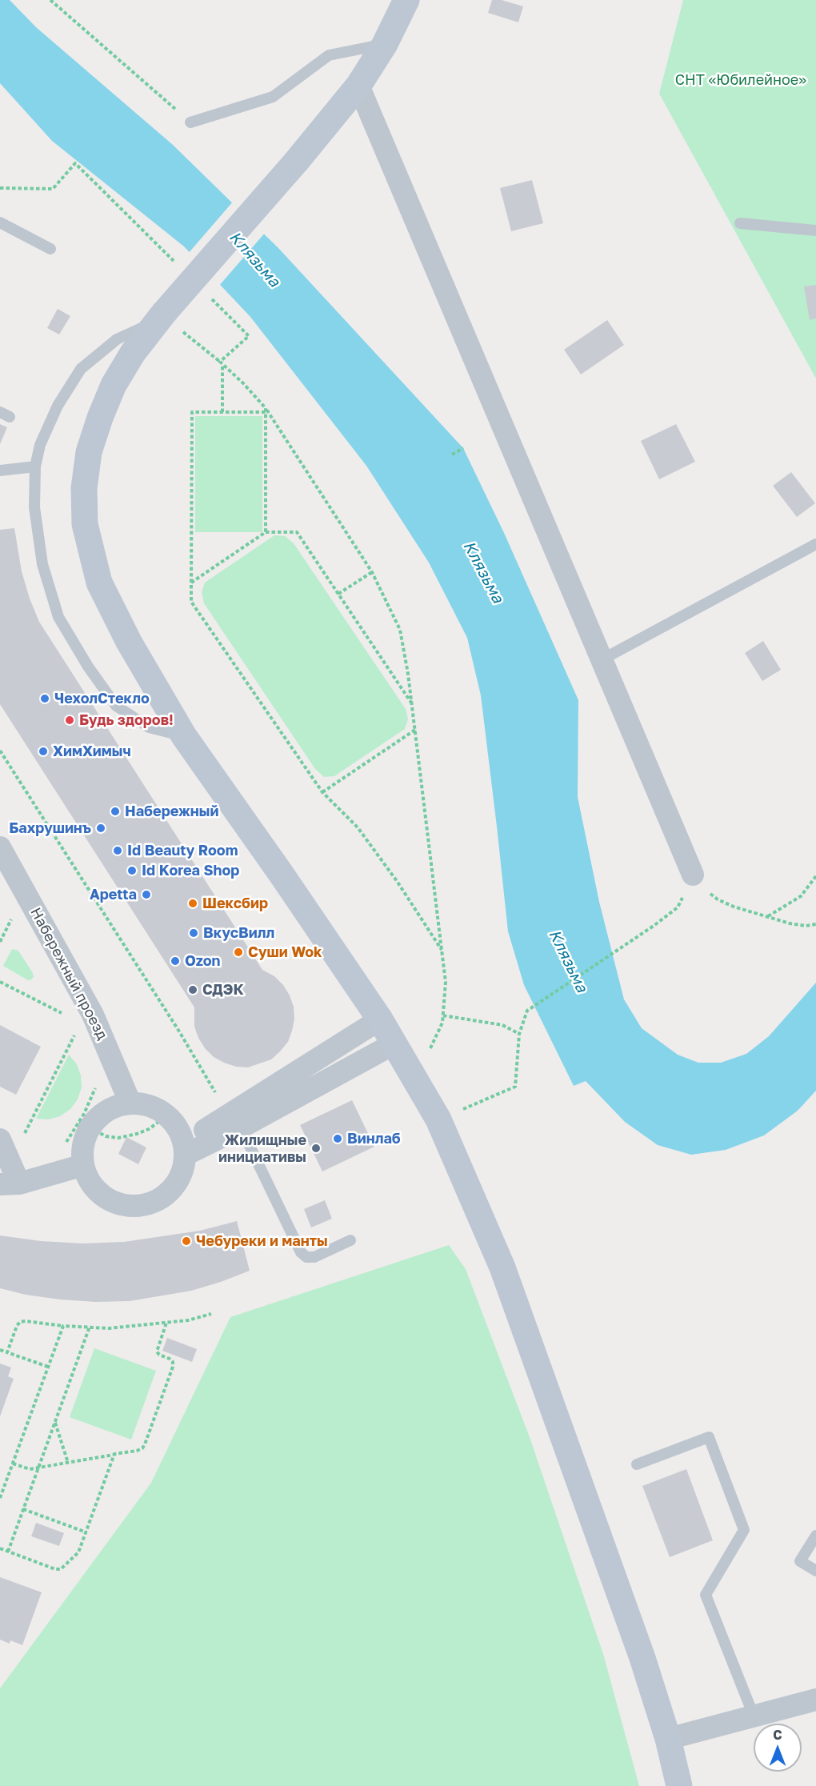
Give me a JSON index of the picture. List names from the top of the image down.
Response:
{
  "streets": {
    "street": ["Набережный проезд"]
  },
  "water": ["Клязьма"],
  "parks": ["СНТ «Юбилейное»"],
  "places": [
    "ЧехолСтекло",
    "Будь здоров!",
    "ХимХимыч",
    "Набережный",
    "Бахрушинъ",
    "Id Beauty Room",
    "Id Korea Shop",
    "Apetta",
    "Шексбир",
    "ВкусВилл",
    "Суши Wok",
    "Ozon",
    "СДЭК",
    "Винлаб",
    "Жилищные инициативы",
    "Чебуреки и манты"
  ],
  "north": "top"
}
